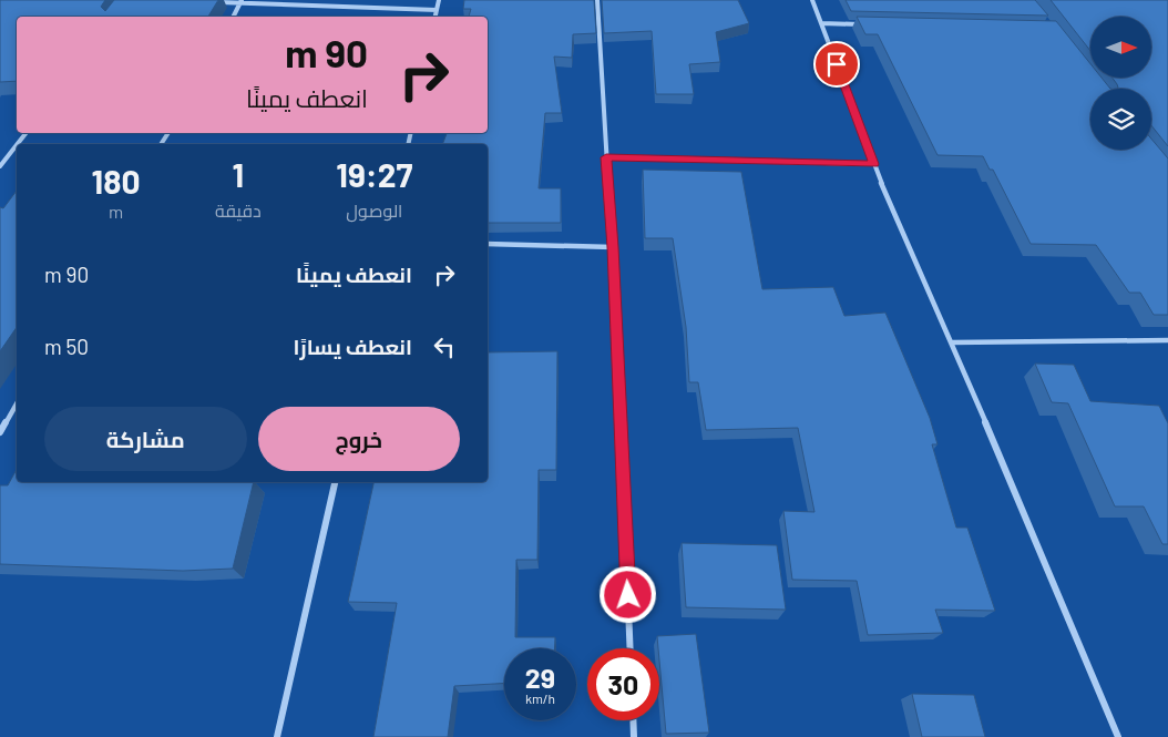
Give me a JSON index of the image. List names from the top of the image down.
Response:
{
  "north": "right",
  "page": {
    "turn": ["90 m", "انعطف يمينًا"],
    "eta": [
      "19:27",
      "الوصول",
      "1",
      "دقيقة",
      "180",
      "m"
    ],
    "list": [
      {
        "name": "انعطف يمينًا",
        "value": "90 m"
      },
      {
        "name": "انعطف يسارًا",
        "value": "50 m"
      }
    ],
    "buttons": ["خروج", "مشاركة"],
    "speed": "29 km/h",
    "limit": "30"
  }
}
